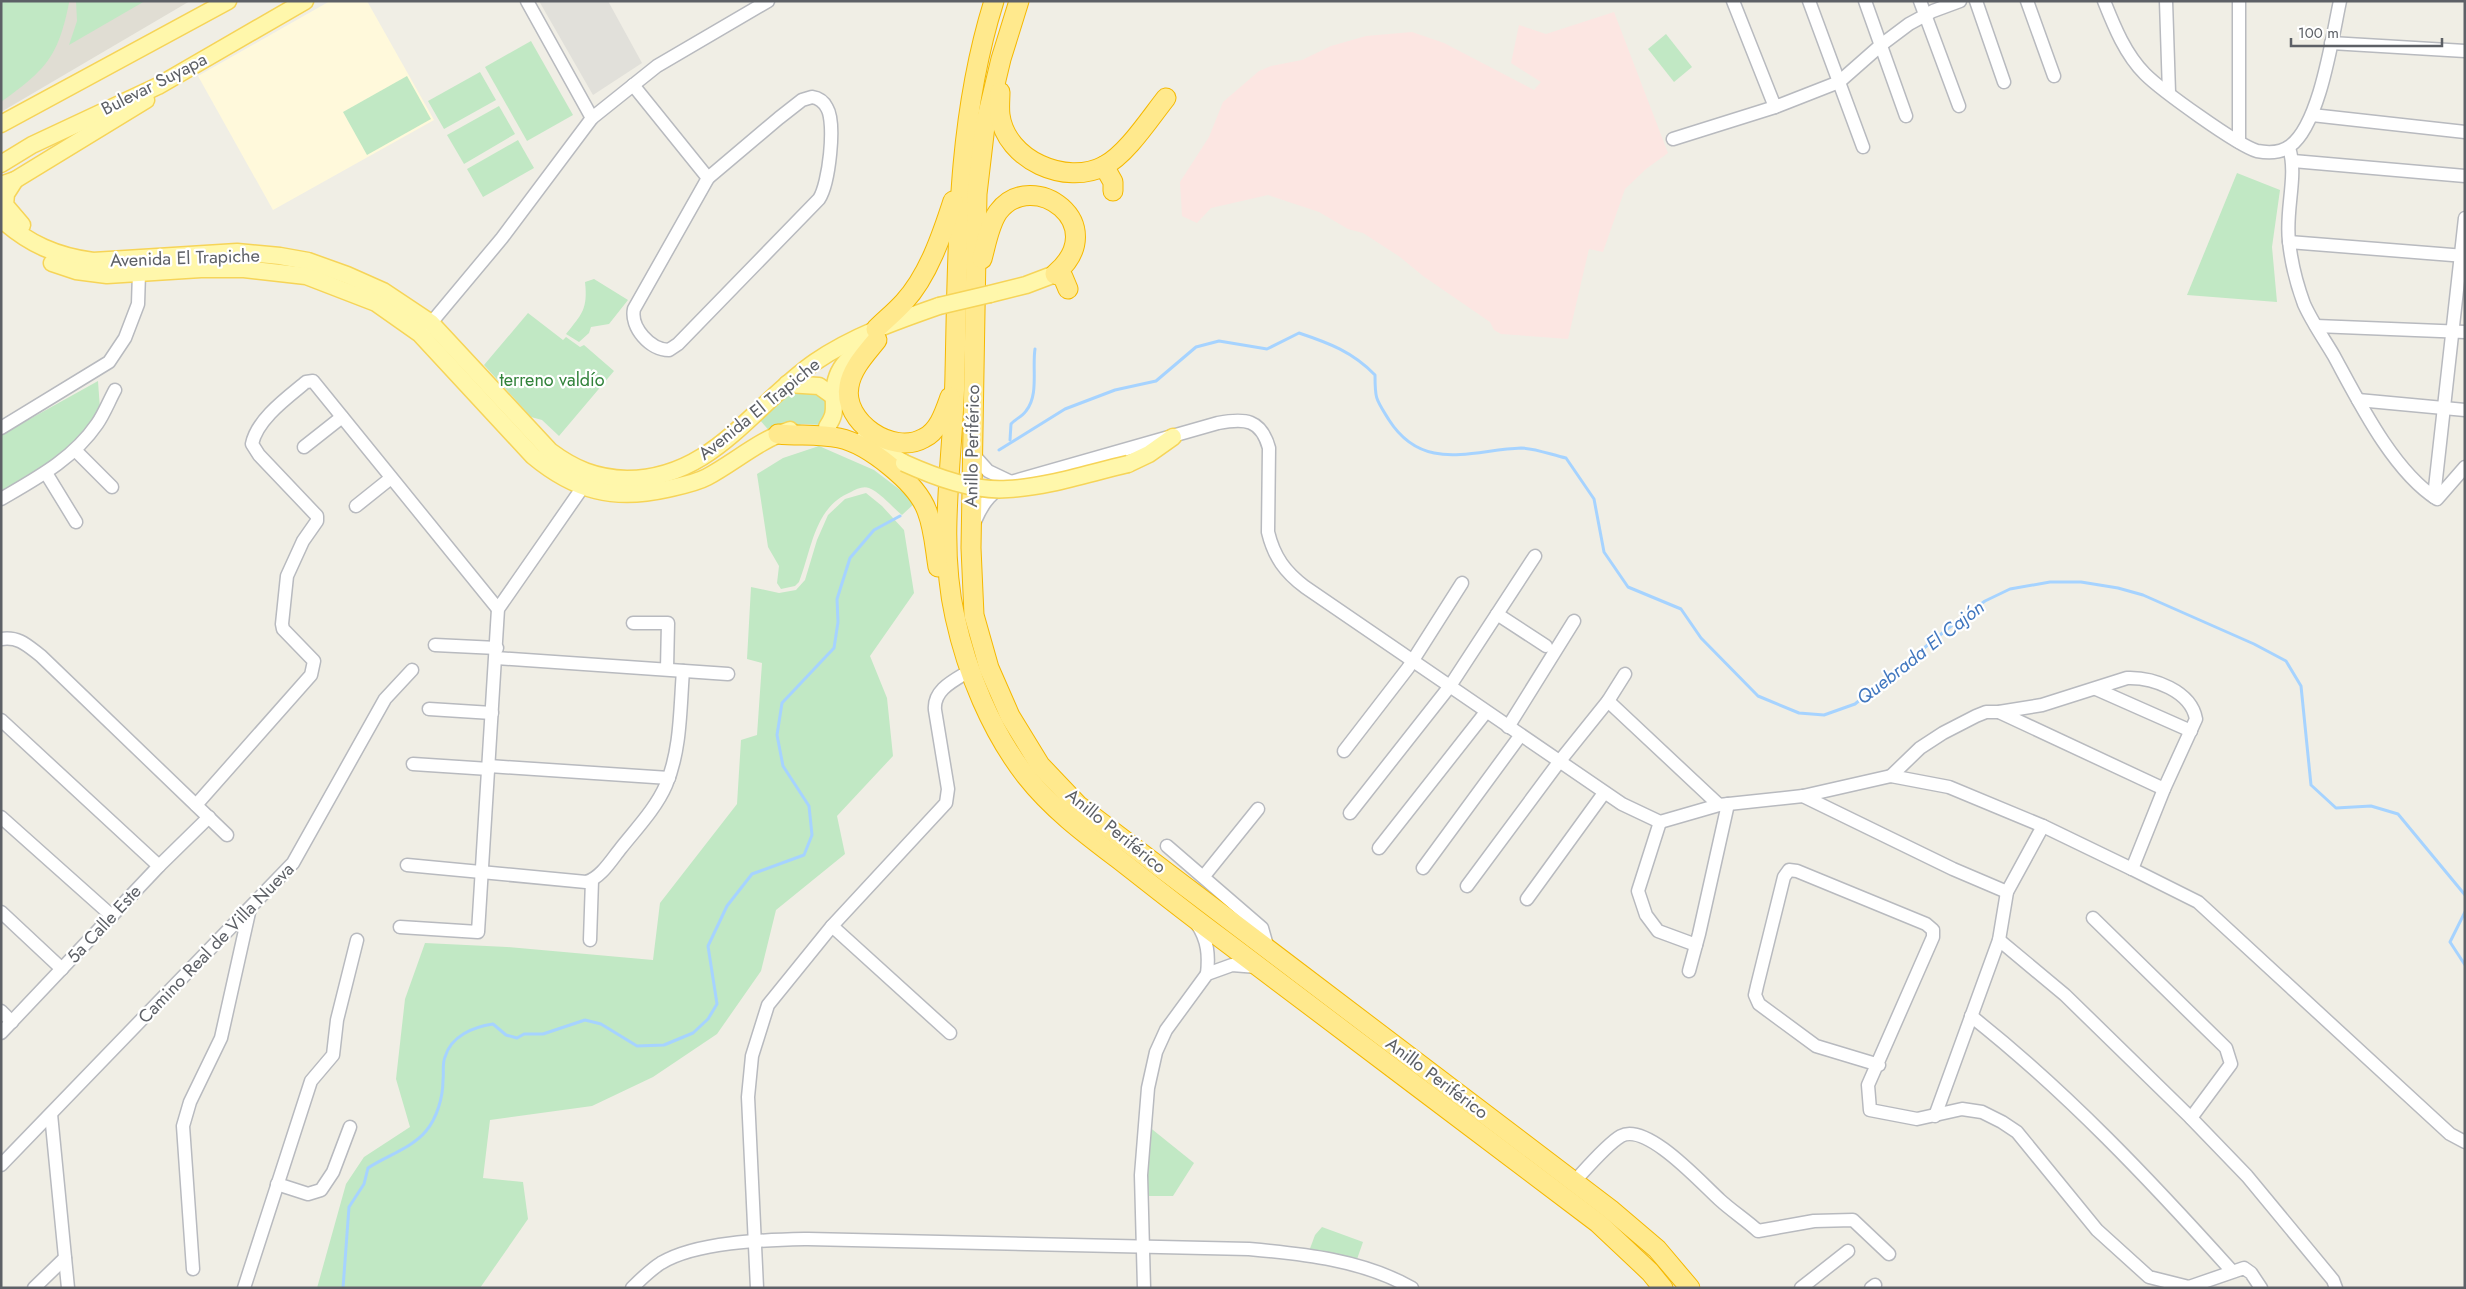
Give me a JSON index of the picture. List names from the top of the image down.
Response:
{
  "streets": {
    "highway": ["Anillo Periférico"],
    "main road": ["Bulevar Suyapa", "Avenida El Trapiche"],
    "street": ["5a Calle Este", "Camino Real de Villa Nueva"]
  },
  "water": ["Quebrada El Cajón"],
  "parks": ["terreno valdío"],
  "scale_bar": "100 m"
}
